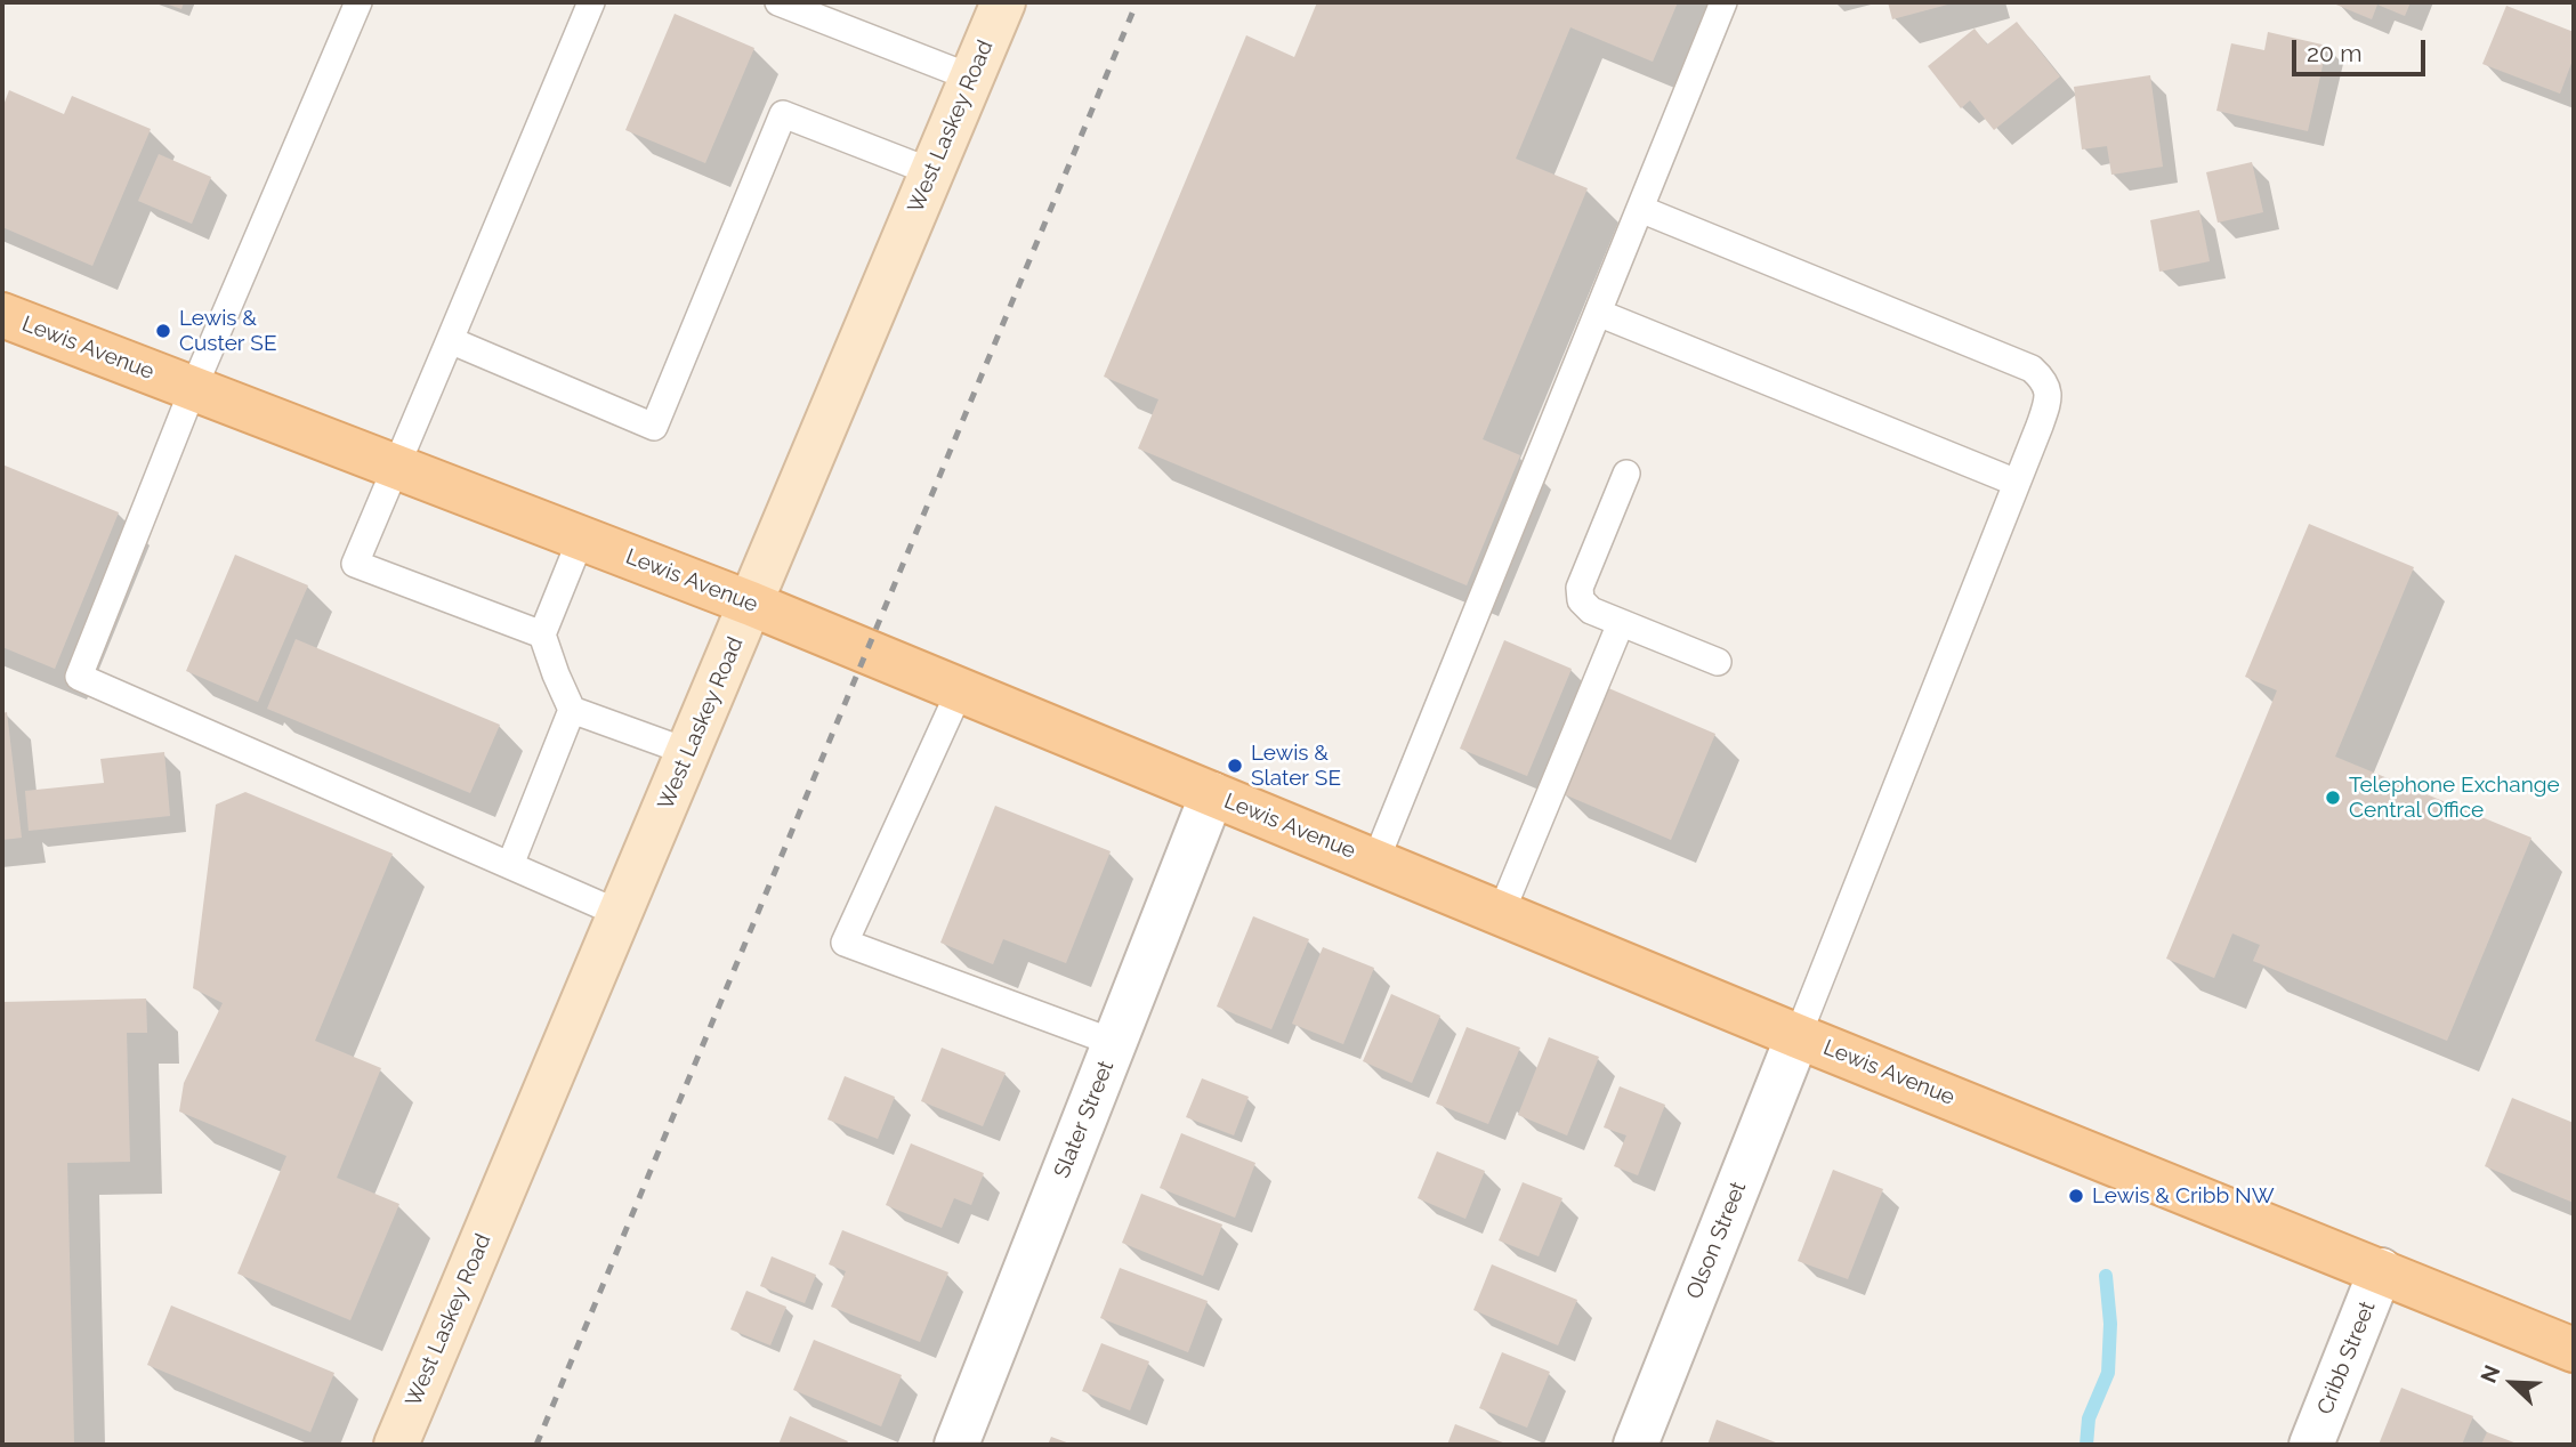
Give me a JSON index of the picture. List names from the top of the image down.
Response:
{
  "streets": {
    "main road": ["West Laskey Road", "Lewis Avenue"],
    "street": ["Slater Street", "Olson Street", "Cribb Street"]
  },
  "crossings": [
    ["West Laskey Road", "Lewis Avenue"],
    ["Lewis Avenue", "Slater Street"],
    ["Lewis Avenue", "Olson Street"],
    ["Lewis Avenue", "Cribb Street"]
  ],
  "places": [
    "Lewis & Custer SE",
    "Lewis & Slater SE",
    "Telephone Exchange Central Office",
    "Lewis & Cribb NW"
  ],
  "scale_bar": "20 m",
  "north": "top left"
}
